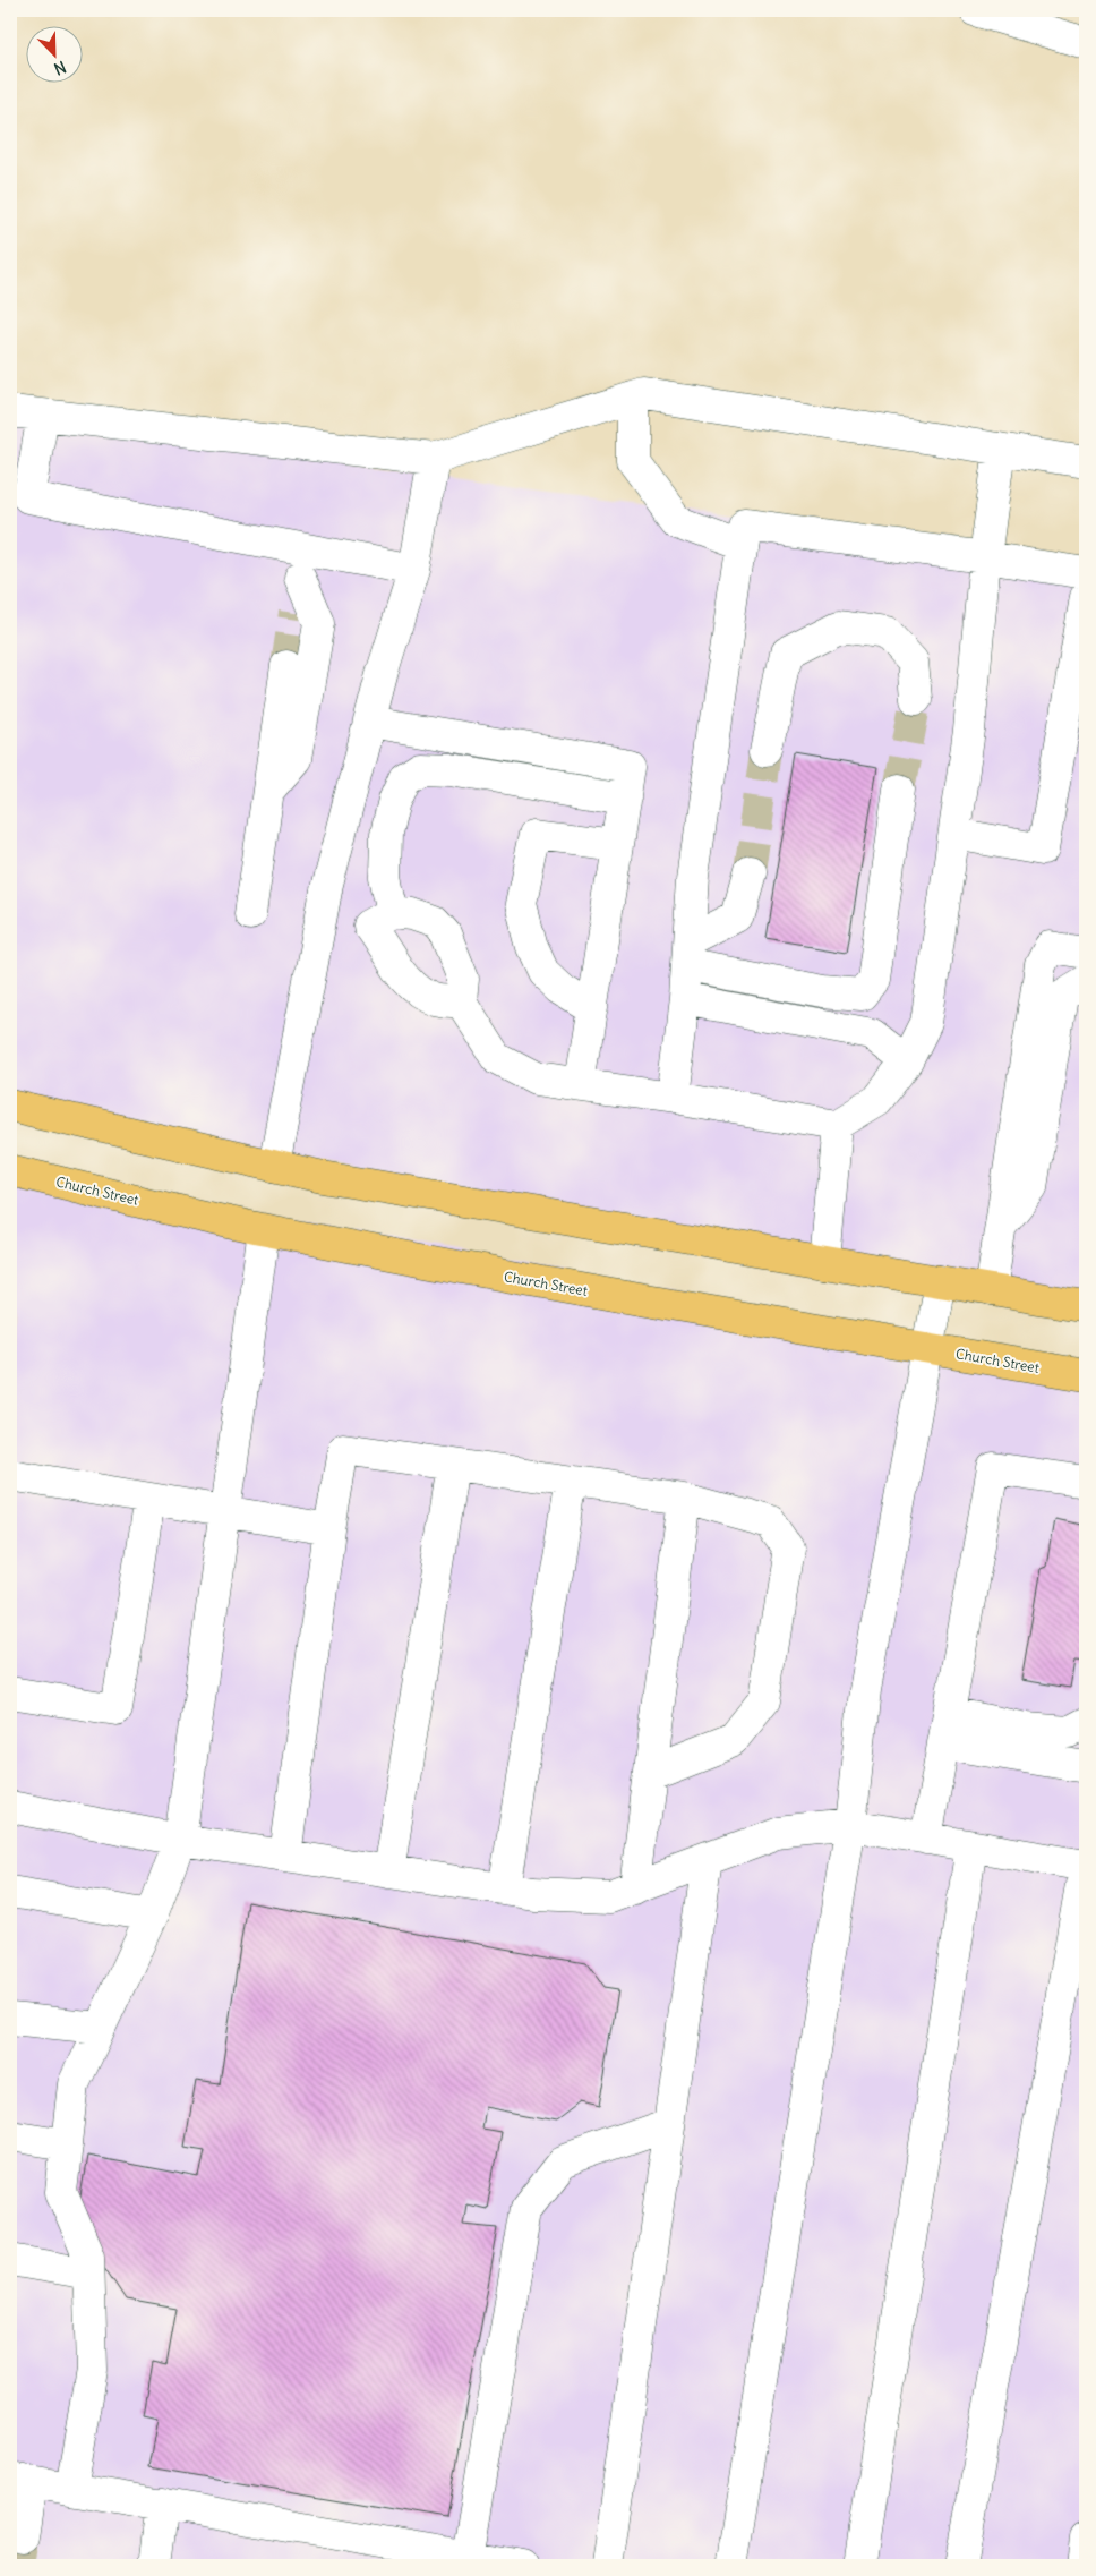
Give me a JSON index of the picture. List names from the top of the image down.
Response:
{
  "streets": {
    "highway": ["Church Street"]
  },
  "north": "bottom right"
}
